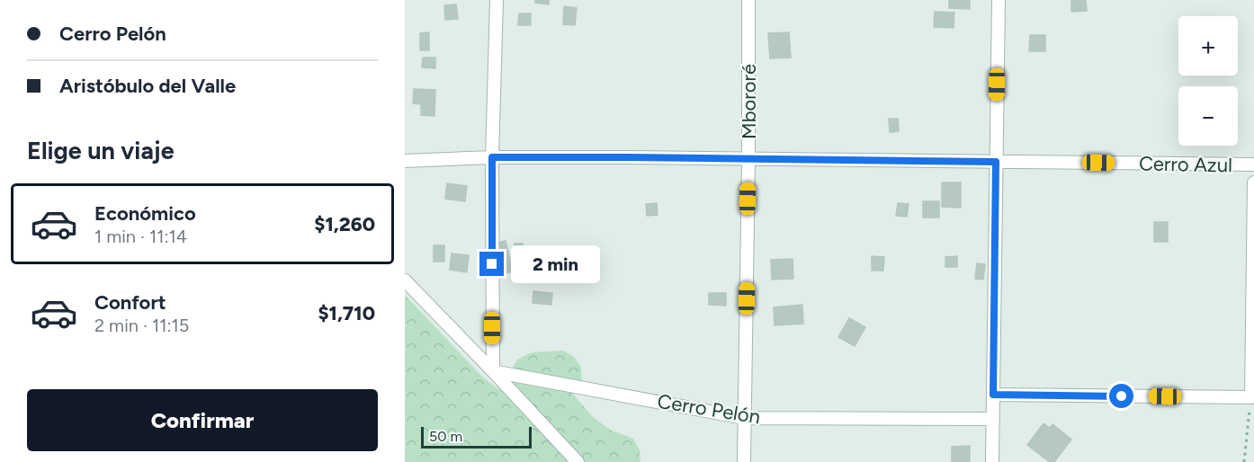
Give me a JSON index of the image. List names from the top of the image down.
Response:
{
  "streets": {
    "street": ["Mbororé", "Cerro Azul", "Cerro Pelón"]
  },
  "crossings": [
    ["Mbororé", "Cerro Azul"],
    ["Mbororé", "Cerro Pelón"]
  ],
  "scale_bar": "50 m",
  "page": {
    "banner": ["Cerro Pelón", "Aristóbulo del Valle"],
    "map_buttons": ["+", "−"],
    "heading": "Elige un viaje",
    "list": [
      {
        "name": "Económico",
        "note": "1 min · 11:14",
        "value": "$1,260"
      },
      {
        "name": "Confort",
        "note": "2 min · 11:15",
        "value": "$1,710"
      }
    ],
    "bubble": "2 min",
    "buttons": "Confirmar",
    "scale": "50 m"
  }
}
